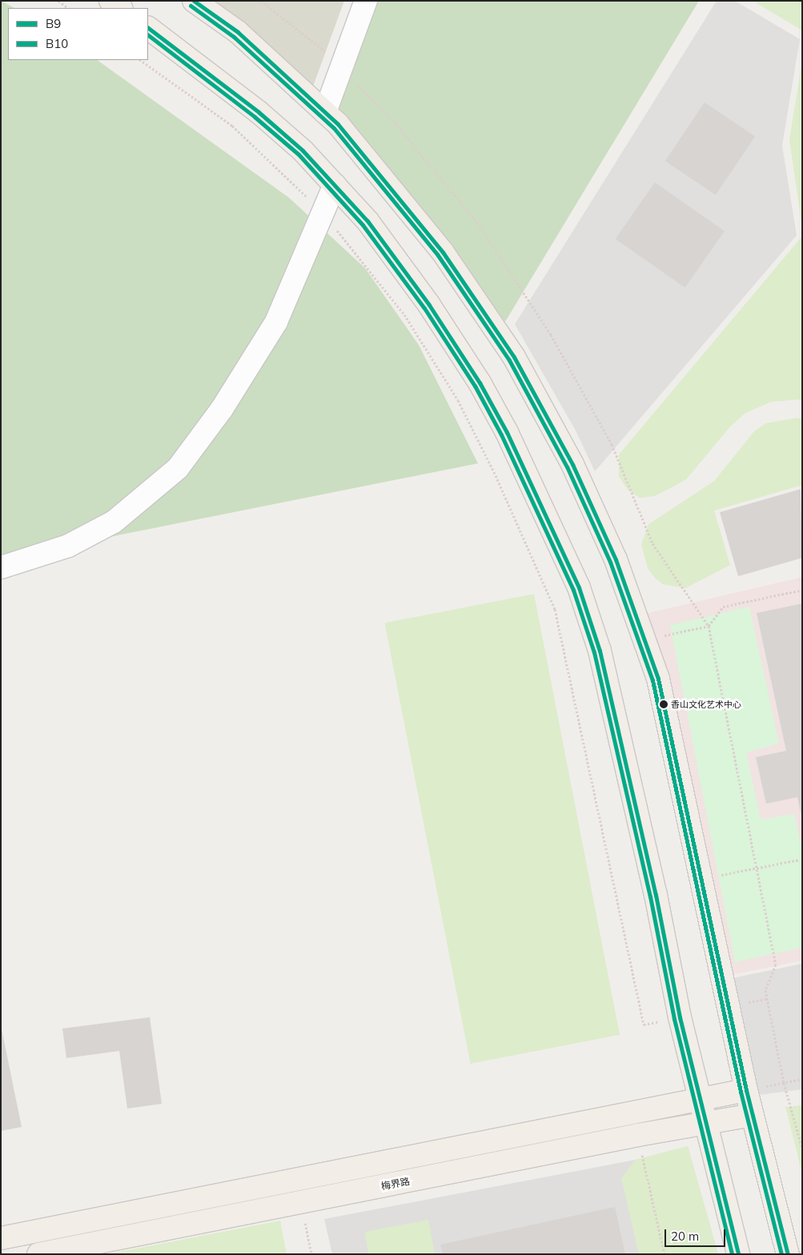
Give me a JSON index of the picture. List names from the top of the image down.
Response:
{
  "streets": {
    "main road": ["梅界路"]
  },
  "places": ["香山文化艺术中心"],
  "lines": ["transit line B9", "transit line B10"],
  "legend": ["B9", "B10"],
  "scale_bar": "20 m"
}
